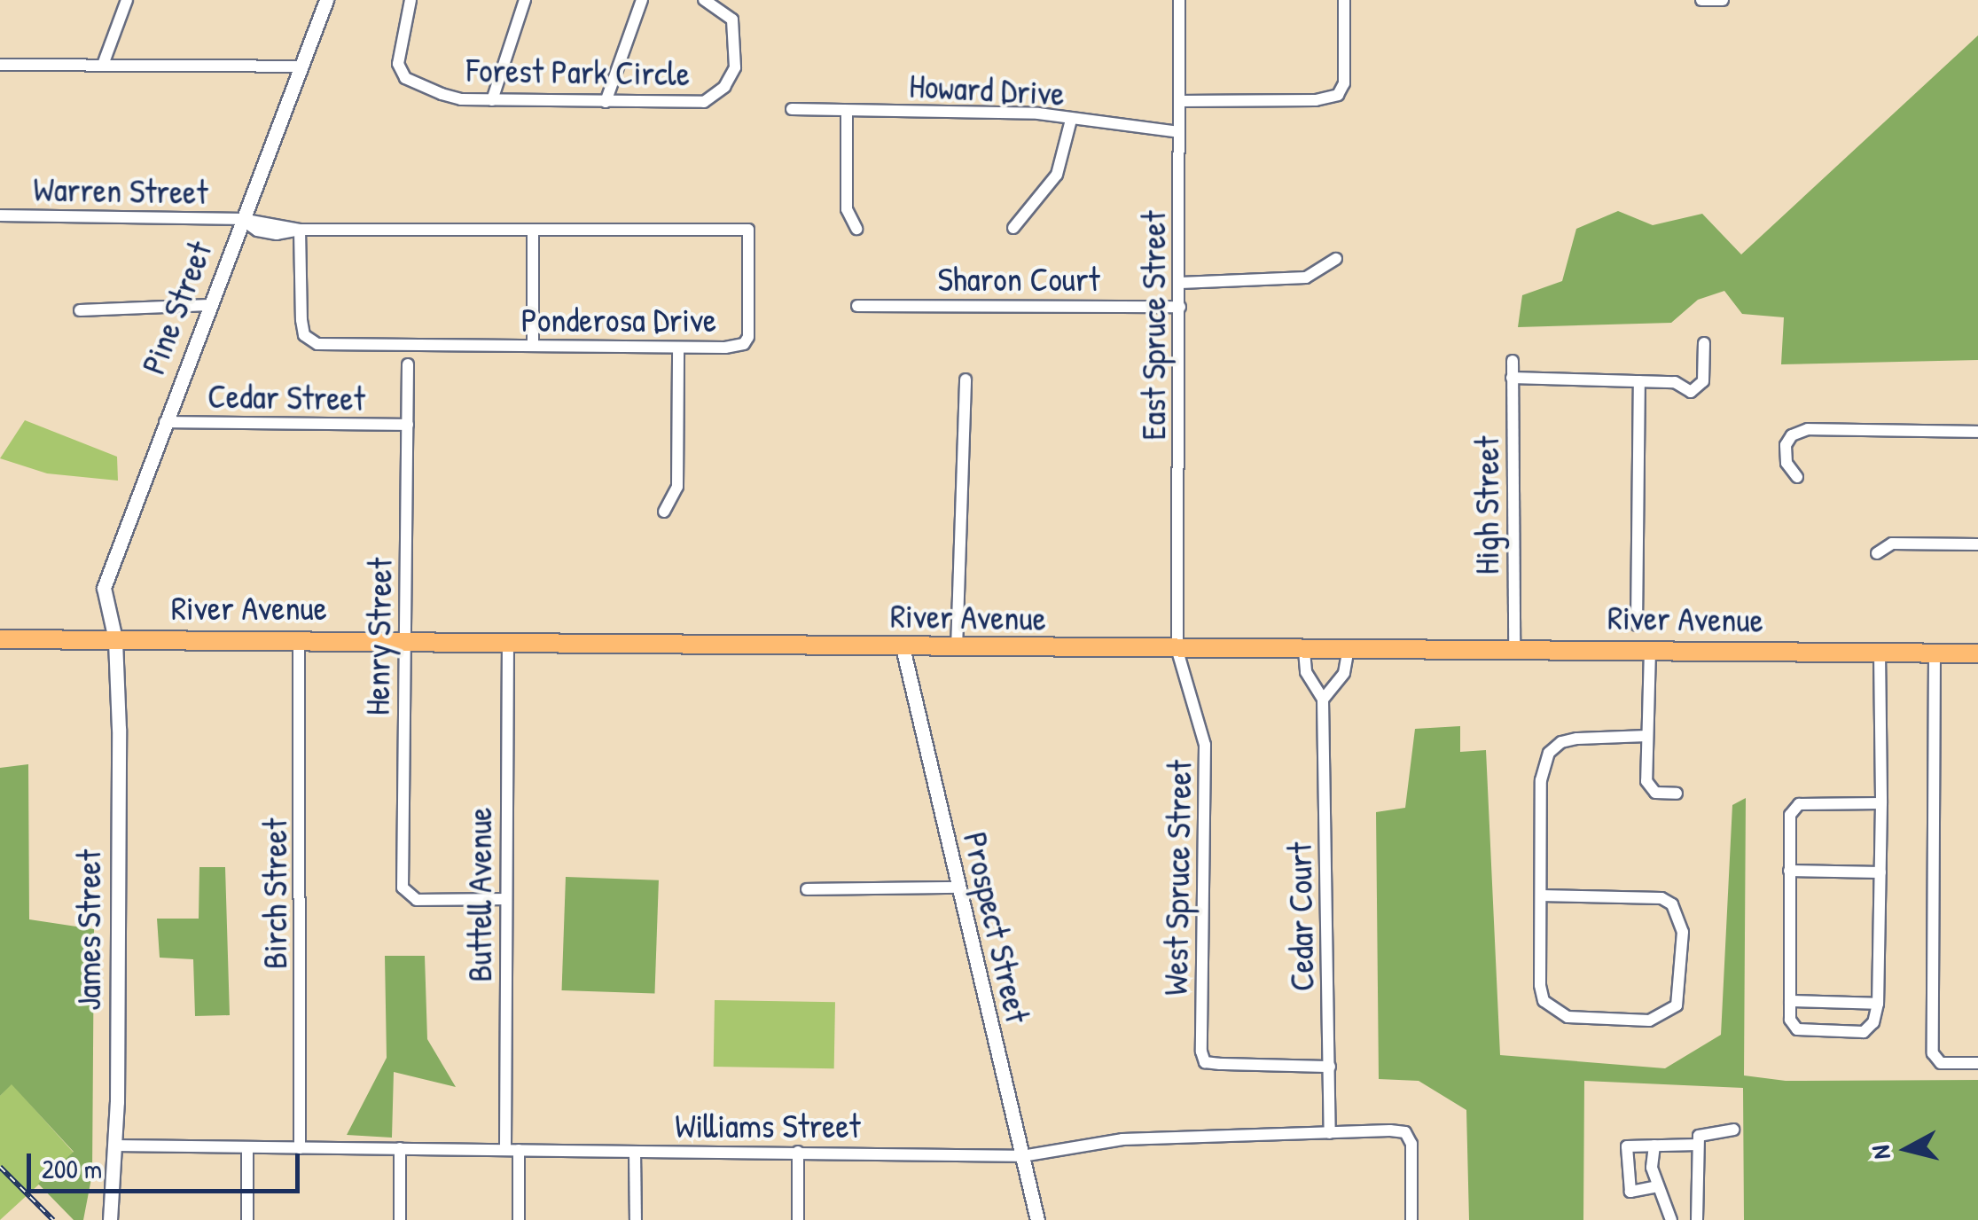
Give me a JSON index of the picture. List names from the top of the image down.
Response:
{
  "streets": {
    "highway": ["River Avenue"],
    "street": [
      "Forest Park Circle",
      "Howard Drive",
      "Warren Street",
      "Sharon Court",
      "Pine Street",
      "Ponderosa Drive",
      "East Spruce Street",
      "Cedar Street",
      "High Street",
      "Henry Street",
      "West Spruce Street",
      "Birch Street",
      "Buttell Avenue",
      "Cedar Court",
      "Prospect Street",
      "James Street",
      "Williams Street"
    ]
  },
  "crossings": [
    ["Howard Drive", "East Spruce Street"],
    ["Warren Street", "Pine Street"],
    ["Warren Street", "Ponderosa Drive"],
    ["Sharon Court", "East Spruce Street"],
    ["Pine Street", "Ponderosa Drive"],
    ["Pine Street", "Cedar Street"],
    ["Pine Street", "River Avenue"],
    ["Pine Street", "James Street"],
    ["East Spruce Street", "River Avenue"],
    ["East Spruce Street", "West Spruce Street"],
    ["Cedar Street", "Henry Street"],
    ["High Street", "River Avenue"],
    ["River Avenue", "Henry Street"],
    ["River Avenue", "West Spruce Street"],
    ["River Avenue", "Birch Street"],
    ["River Avenue", "Buttell Avenue"],
    ["River Avenue", "Cedar Court"],
    ["River Avenue", "Prospect Street"],
    ["River Avenue", "James Street"],
    ["Henry Street", "Buttell Avenue"],
    ["West Spruce Street", "Cedar Court"],
    ["Birch Street", "Williams Street"],
    ["Buttell Avenue", "Williams Street"],
    ["Cedar Court", "Williams Street"],
    ["Prospect Street", "Williams Street"],
    ["James Street", "Williams Street"]
  ],
  "scale_bar": "200 m",
  "north": "left"
}
